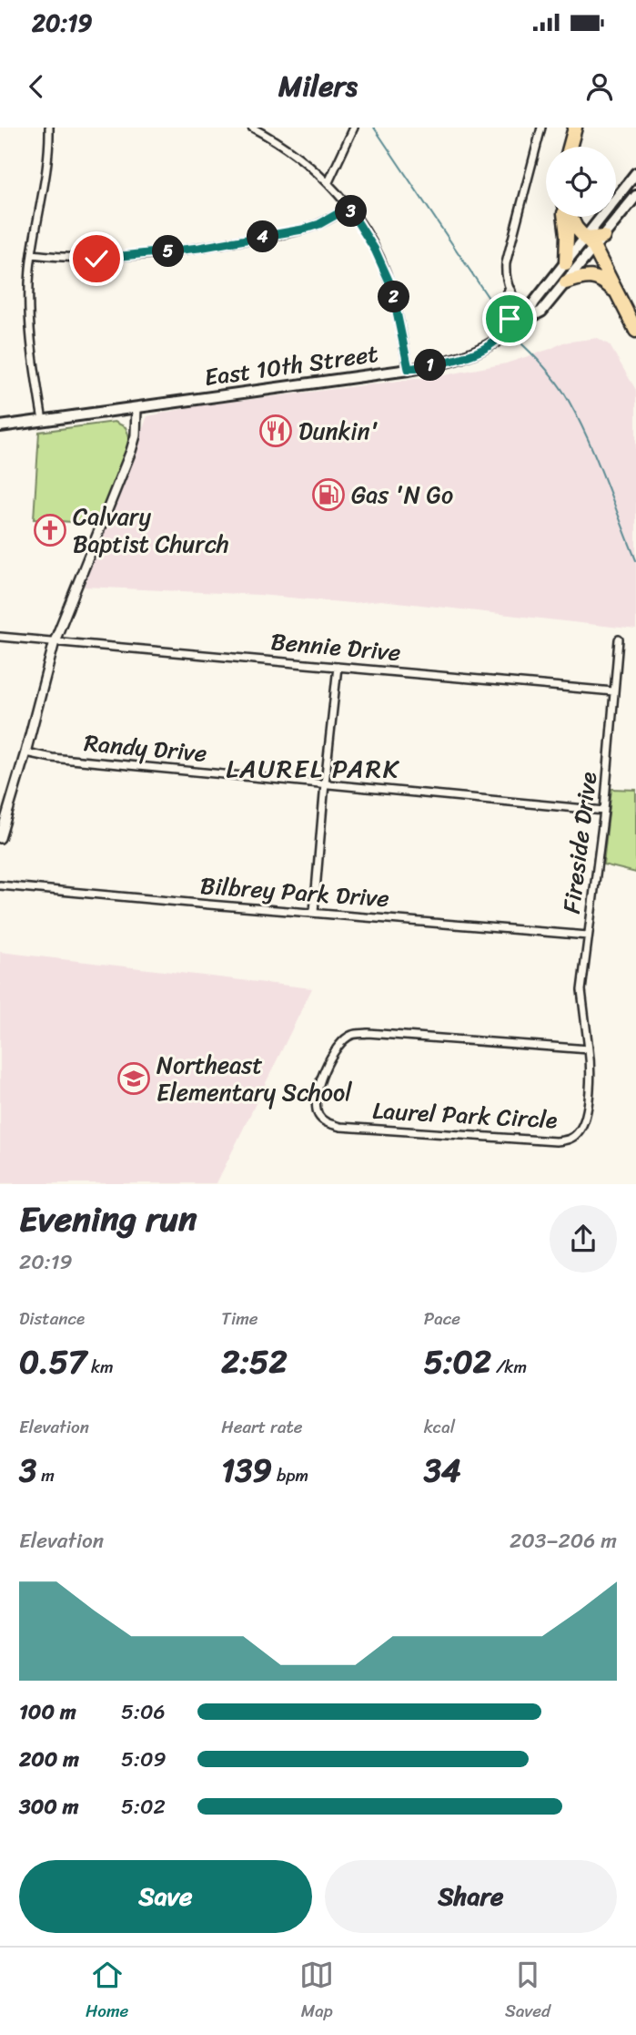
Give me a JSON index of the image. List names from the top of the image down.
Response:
{
  "streets": {
    "main road": ["East 10th Street"],
    "street": [
      "Bennie Drive",
      "Randy Drive",
      "Fireside Drive",
      "Bilbrey Park Drive",
      "Laurel Park Circle"
    ]
  },
  "crossings": [
    ["Bennie Drive", "Fireside Drive"],
    ["Randy Drive", "Fireside Drive"],
    ["Fireside Drive", "Bilbrey Park Drive"],
    ["Fireside Drive", "Laurel Park Circle"]
  ],
  "districts": ["LAUREL PARK"],
  "places": {
    "restaurant": ["Dunkin'"],
    "fuel station": ["Gas 'N Go"],
    "church": ["Calvary Baptist Church"],
    "school or university": ["Northeast Elementary School"]
  },
  "page": {
    "status": "20:19",
    "header": "Milers",
    "pins": [
      "3",
      "4",
      "5",
      "2",
      "1"
    ],
    "heading": ["Evening run", "20:19"],
    "stats": [
      ["Distance", "0.57 km"],
      ["Time", "2:52"],
      ["Pace", "5:02 /km"],
      ["Elevation", "3 m"],
      ["Heart rate", "139 bpm"],
      ["kcal", "34"]
    ],
    "chart": ["Elevation", "203–206 m"],
    "list": [
      {
        "name": "100 m",
        "note": "5:06"
      },
      {
        "name": "200 m",
        "note": "5:09"
      },
      {
        "name": "300 m",
        "note": "5:02"
      }
    ],
    "buttons": ["Save", "Share"],
    "tabs": ["Home", "Map", "Saved"]
  }
}
